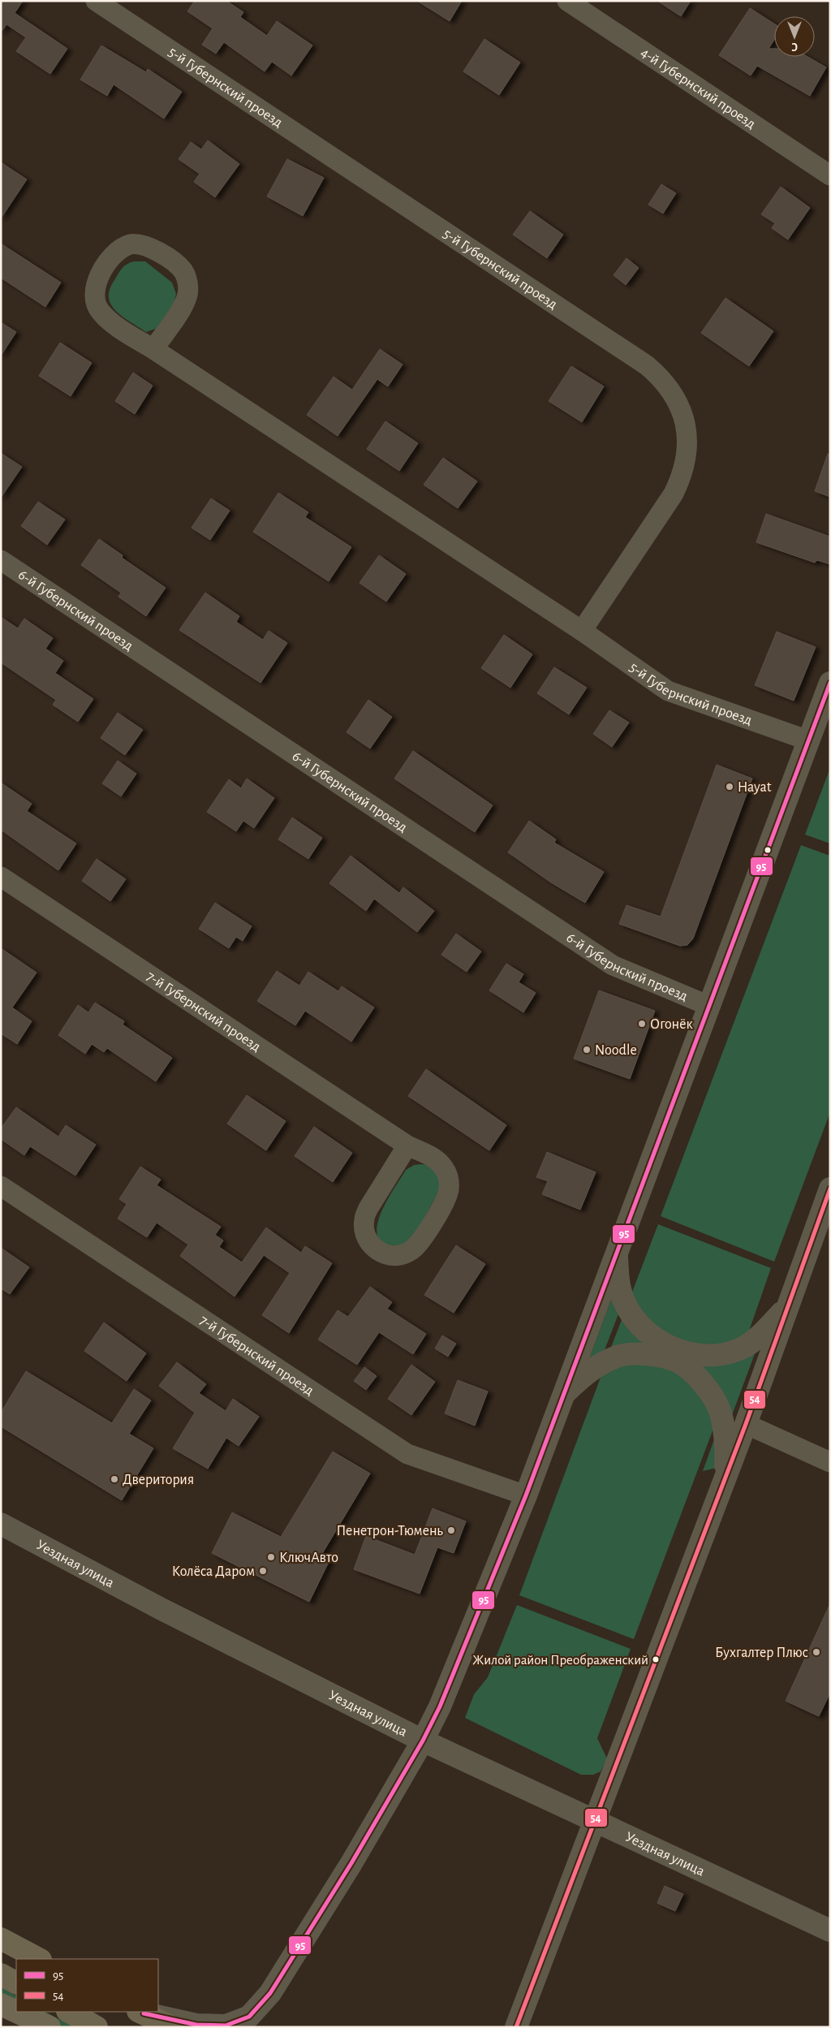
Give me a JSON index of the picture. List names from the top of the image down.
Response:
{
  "streets": {
    "street": [
      "5-й Губернский проезд",
      "4-й Губернский проезд",
      "6-й Губернский проезд",
      "7-й Губернский проезд",
      "Уездная улица"
    ]
  },
  "places": [
    "Hayat",
    "Огонёк",
    "Noodle",
    "Дверитория",
    "Пенетрон-Тюмень",
    "КлючАвто",
    "Колёса Даром",
    "Бухгалтер Плюс",
    "Жилой район Преображенский"
  ],
  "lines": ["transit line 95", "transit line 54"],
  "legend": ["95", "54"],
  "north": "bottom"
}
